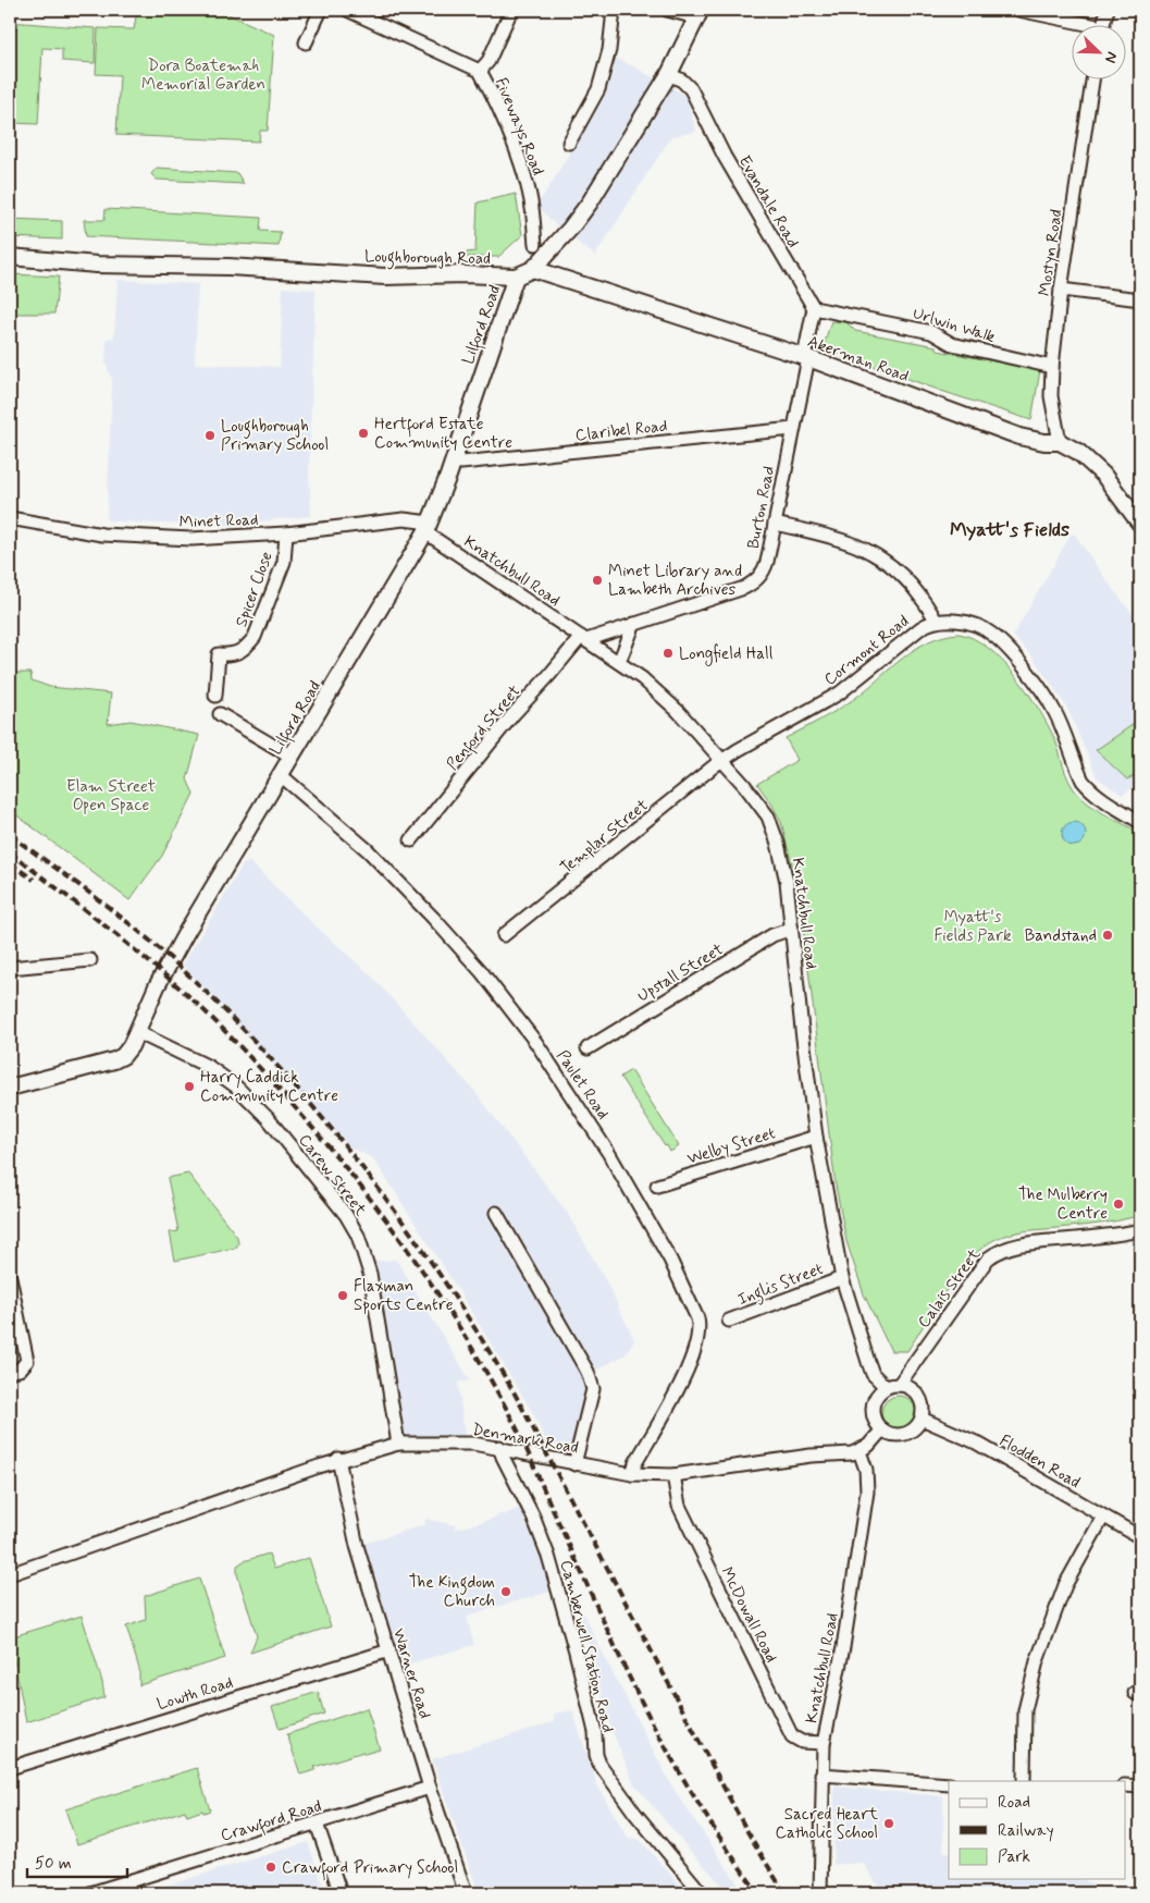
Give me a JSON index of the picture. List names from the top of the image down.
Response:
{
  "streets": {
    "street": [
      "Fiveways Road",
      "Evandale Road",
      "Mostyn Road",
      "Loughborough Road",
      "Lilford Road",
      "Urlwin Walk",
      "Akerman Road",
      "Claribel Road",
      "Burton Road",
      "Minet Road",
      "Knatchbull Road",
      "Spicer Close",
      "Cormont Road",
      "Penford Street",
      "Templar Street",
      "Upstall Street",
      "Paulet Road",
      "Welby Street",
      "Carew Street",
      "Inglis Street",
      "Calais Street",
      "Denmark Road",
      "Flodden Road",
      "McDowall Road",
      "Camberwell Station Road",
      "Warner Road",
      "Lowth Road",
      "Crawford Road"
    ]
  },
  "crossings": [
    ["Evandale Road", "Loughborough Road"],
    ["Evandale Road", "Urlwin Walk"],
    ["Mostyn Road", "Urlwin Walk"],
    ["Mostyn Road", "Akerman Road"],
    ["Loughborough Road", "Lilford Road"],
    ["Loughborough Road", "Akerman Road"],
    ["Lilford Road", "Claribel Road"],
    ["Lilford Road", "Minet Road"],
    ["Lilford Road", "Knatchbull Road"],
    ["Lilford Road", "Paulet Road"],
    ["Lilford Road", "Carew Street"],
    ["Akerman Road", "Burton Road"],
    ["Claribel Road", "Burton Road"],
    ["Burton Road", "Knatchbull Road"],
    ["Burton Road", "Penford Street"],
    ["Minet Road", "Knatchbull Road"],
    ["Minet Road", "Spicer Close"],
    ["Knatchbull Road", "Cormont Road"],
    ["Knatchbull Road", "Penford Street"],
    ["Knatchbull Road", "Templar Street"],
    ["Knatchbull Road", "Upstall Street"],
    ["Knatchbull Road", "Welby Street"],
    ["Knatchbull Road", "Inglis Street"],
    ["Knatchbull Road", "Calais Street"],
    ["Knatchbull Road", "Denmark Road"],
    ["Knatchbull Road", "Flodden Road"],
    ["Knatchbull Road", "McDowall Road"],
    ["Cormont Road", "Templar Street"],
    ["Paulet Road", "Denmark Road"],
    ["Carew Street", "Denmark Road"],
    ["Calais Street", "Flodden Road"],
    ["Denmark Road", "McDowall Road"],
    ["Denmark Road", "Camberwell Station Road"],
    ["Denmark Road", "Warner Road"],
    ["Warner Road", "Lowth Road"],
    ["Warner Road", "Crawford Road"]
  ],
  "districts": ["Myatt's Fields"],
  "parks": ["Dora Boatemah Memorial Garden", "Elam Street Open Space", "Myatt's Fields Park"],
  "places": [
    "Hertford Estate Community Centre",
    "Loughborough Primary School",
    "Minet Library and Lambeth Archives",
    "Longfield Hall",
    "Bandstand",
    "Harry Caddick Community Centre",
    "The Mulberry Centre",
    "Flaxman Sports Centre",
    "The Kingdom Church",
    "Sacred Heart Catholic School",
    "Crawford Primary School"
  ],
  "legend": ["Road", "Railway", "Park"],
  "scale_bar": "50 m",
  "north": "bottom right"
}
